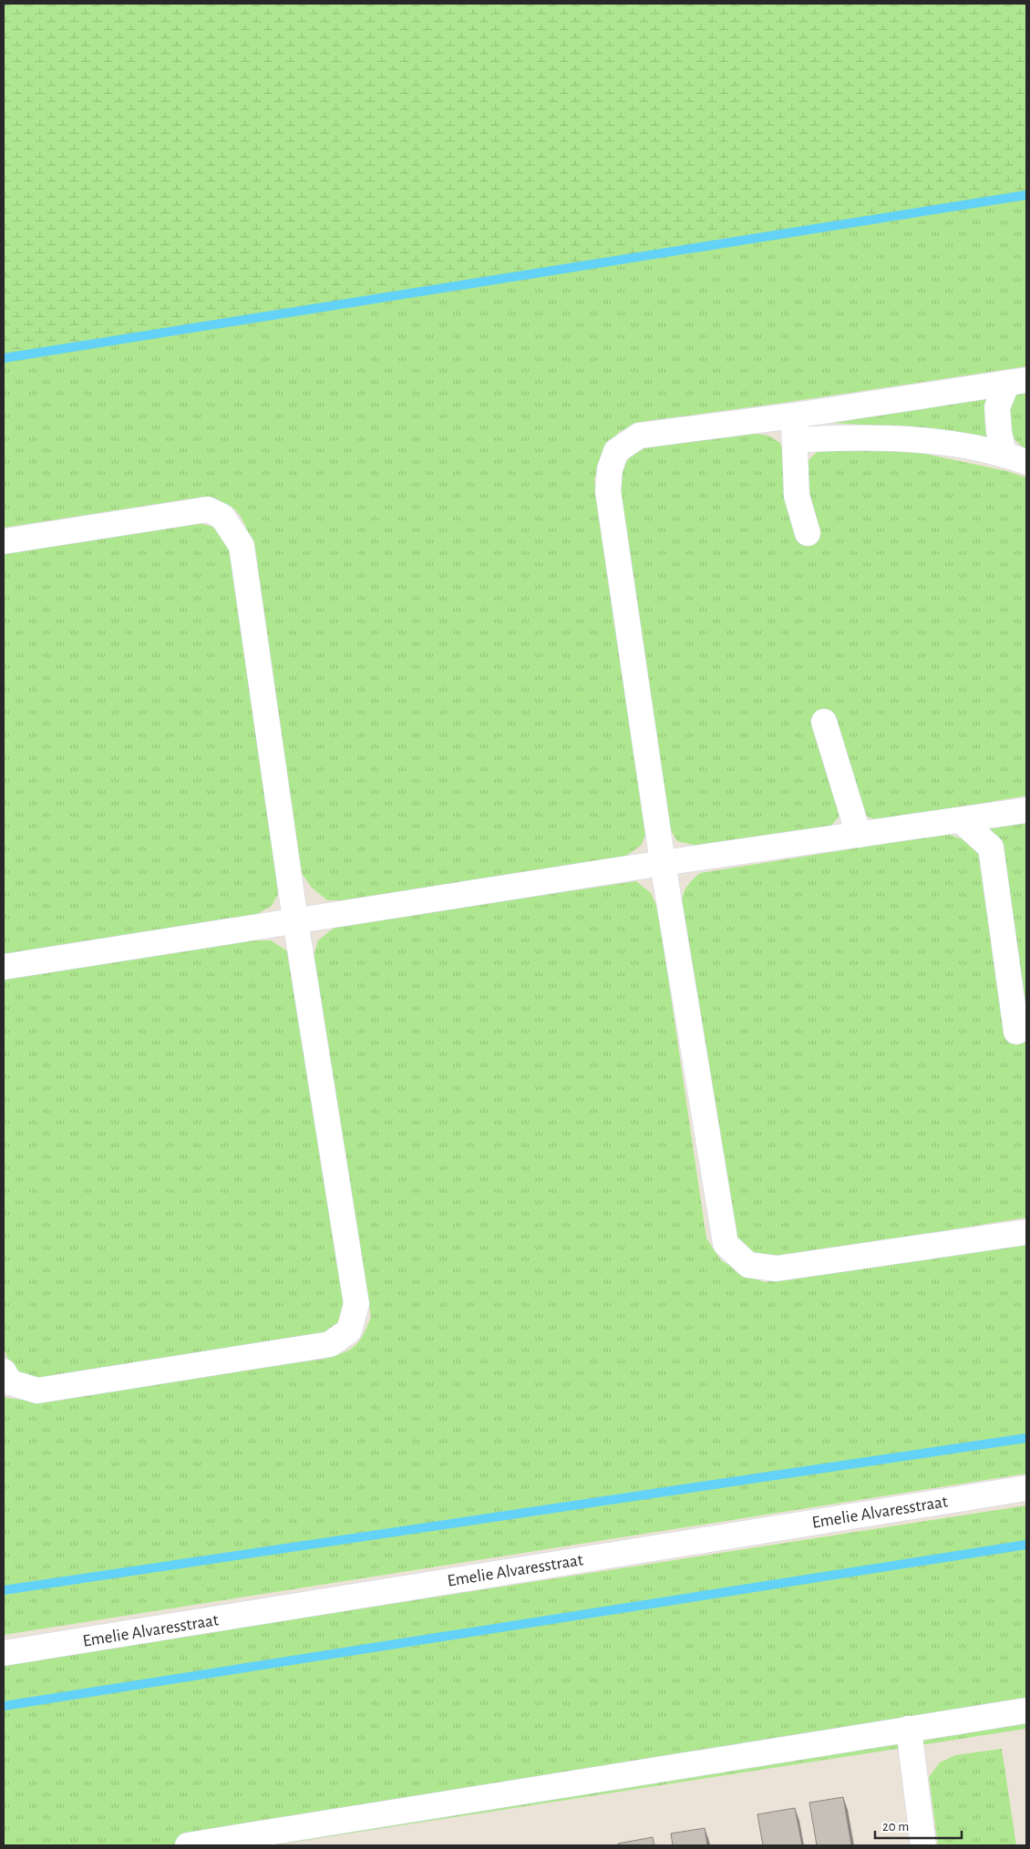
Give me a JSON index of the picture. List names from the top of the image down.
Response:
{
  "streets": {
    "street": ["Emelie Alvaresstraat"]
  },
  "scale_bar": "20 m"
}
